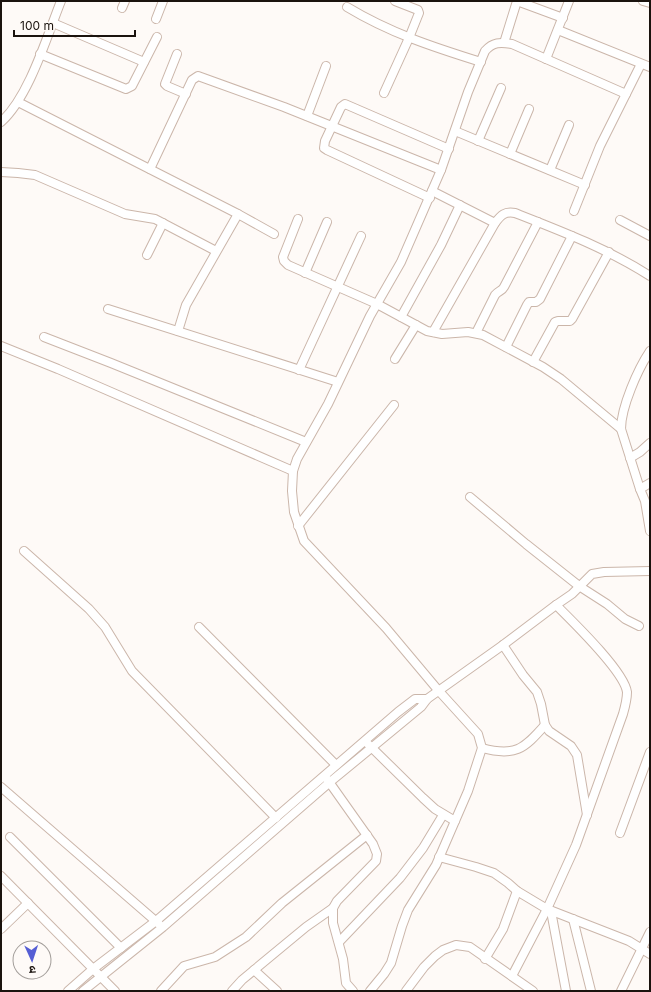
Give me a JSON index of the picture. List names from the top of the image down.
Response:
{
  "scale_bar": "100 m",
  "north": "bottom"
}
